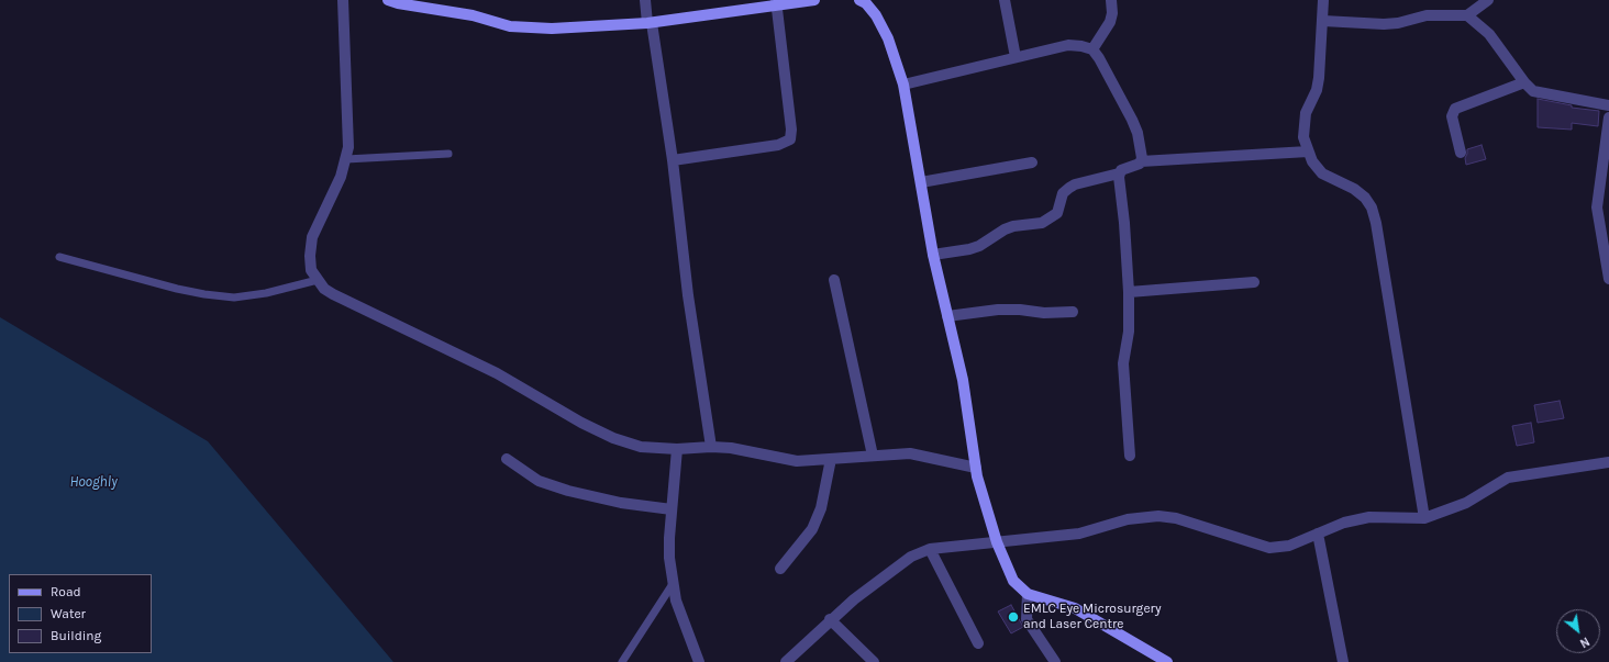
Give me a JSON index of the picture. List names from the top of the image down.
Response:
{
  "water": ["Hooghly"],
  "places": ["EMLC Eye Microsurgery and Laser Centre"],
  "legend": ["Road", "Water", "Building"],
  "north": "bottom right"
}
